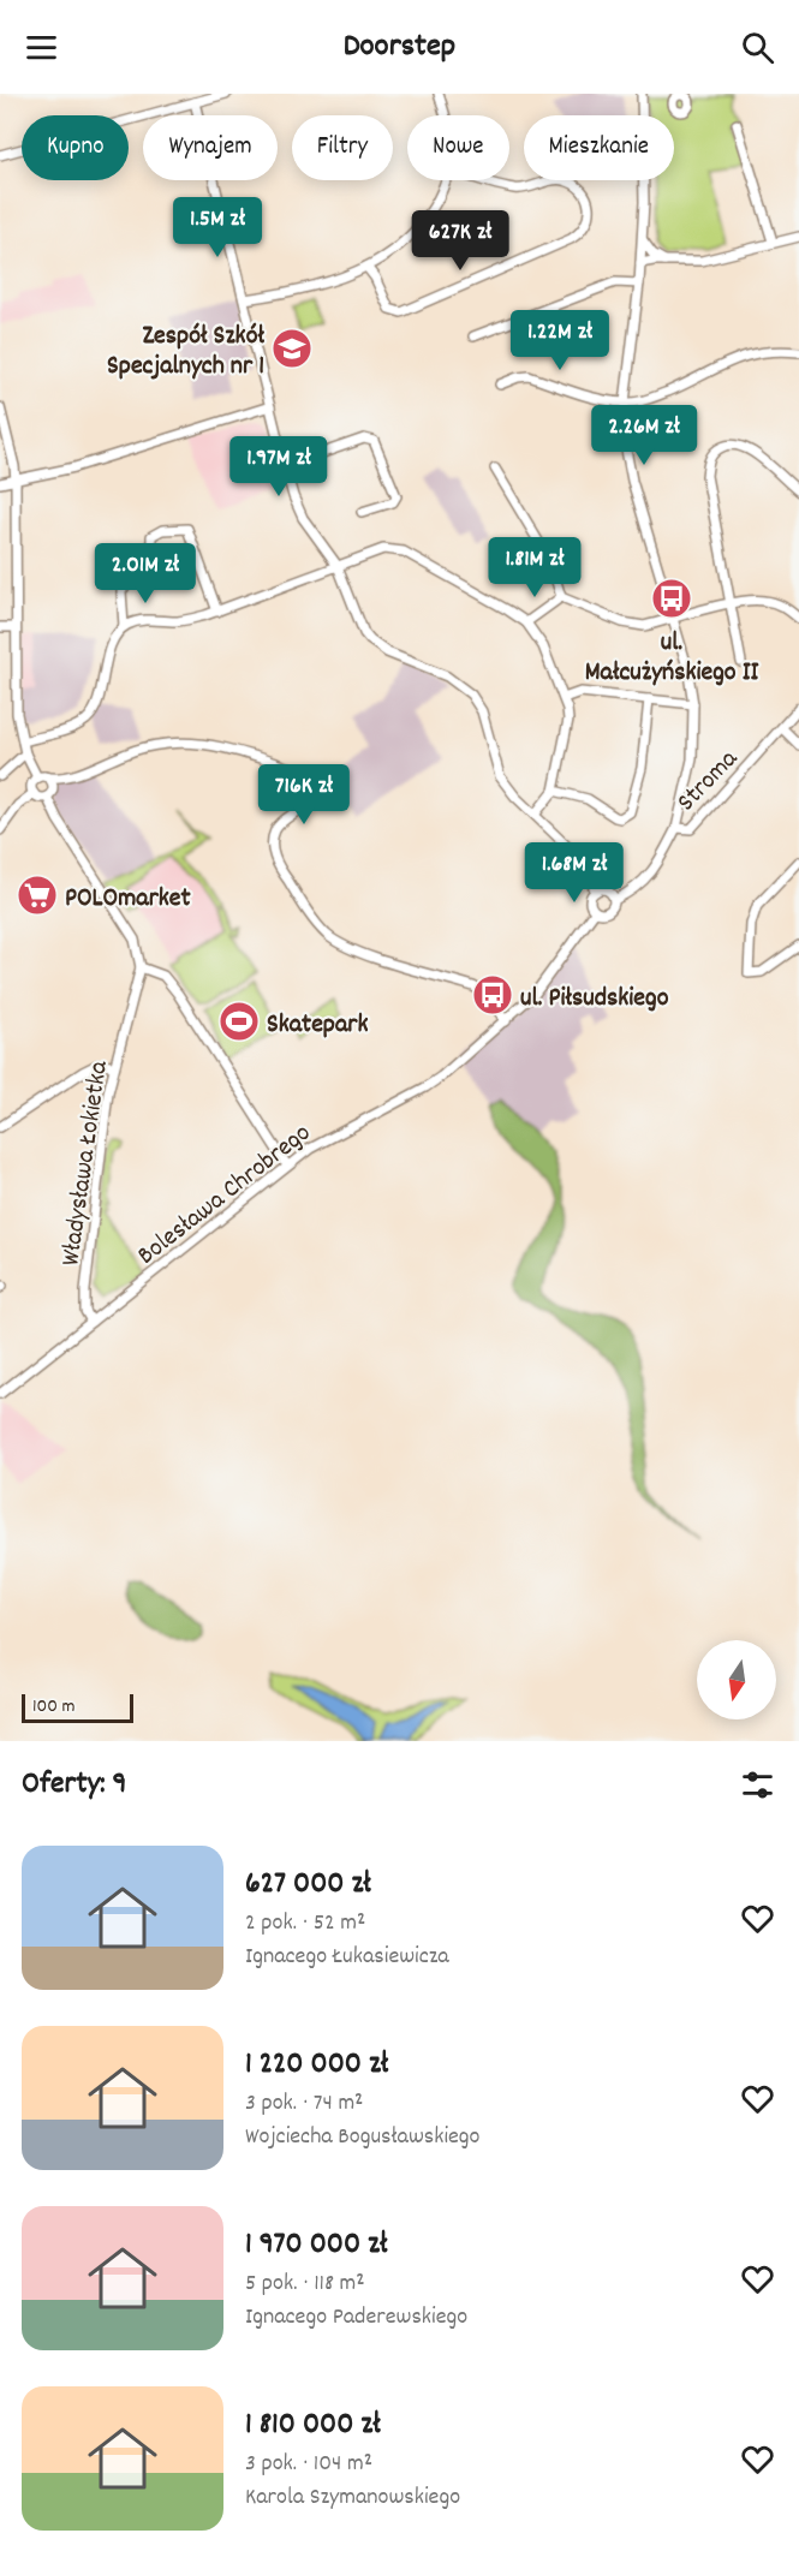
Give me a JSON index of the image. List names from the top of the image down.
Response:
{
  "streets": {
    "street": ["Stroma", "Władysława Łokietka", "Bolesława Chrobrego"]
  },
  "crossings": [
    ["Stroma", "Bolesława Chrobrego"],
    ["Władysława Łokietka", "Bolesława Chrobrego"]
  ],
  "places": {
    "school or university": ["Zespół Szkół Specjalnych nr 1"],
    "bus stop": ["ul. Małcużyńskiego II", "ul. Piłsudskiego"],
    "supermarket": ["POLOmarket"],
    "sports": ["Skatepark"]
  },
  "scale_bar": "100 m",
  "north": "bottom",
  "page": {
    "header": "Doorstep",
    "chip": [
      "Kupno",
      "Wynajem",
      "Filtry",
      "Nowe",
      "Mieszkanie"
    ],
    "price": [
      "1.5M zł",
      "627K zł",
      "1.22M zł",
      "2.26M zł",
      "1.97M zł",
      "1.81M zł",
      "2.01M zł",
      "716K zł",
      "1.68M zł"
    ],
    "scale": "100 m",
    "heading": "Oferty: 9",
    "list": [
      {
        "name": "627 000 zł",
        "note": "2 pok. · 52 m² · Ignacego Łukasiewicza"
      },
      {
        "name": "1 220 000 zł",
        "note": "3 pok. · 74 m² · Wojciecha Bogusławskiego"
      },
      {
        "name": "1 970 000 zł",
        "note": "5 pok. · 118 m² · Ignacego Paderewskiego"
      },
      {
        "name": "1 810 000 zł",
        "note": "3 pok. · 104 m² · Karola Szymanowskiego"
      }
    ]
  }
}
